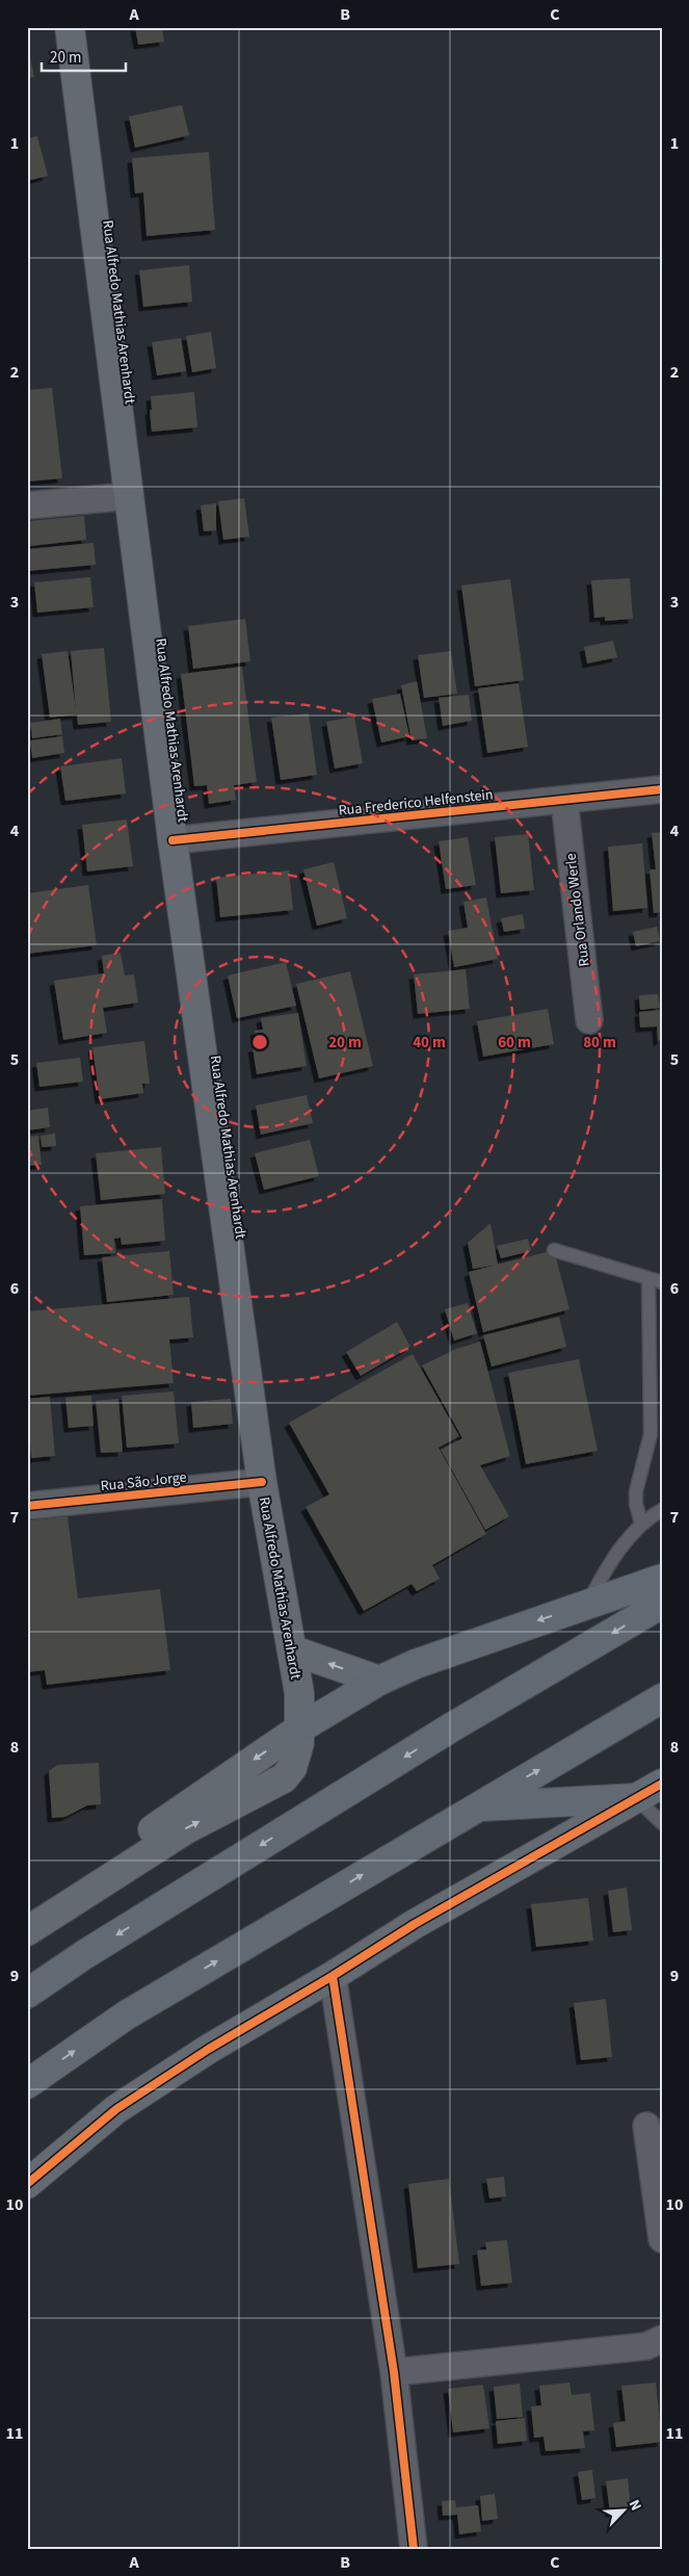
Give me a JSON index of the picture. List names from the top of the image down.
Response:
{
  "streets": {
    "main road": ["Rua Alfredo Mathias Arenhardt"],
    "street": ["Rua Frederico Helfenstein", "Rua Orlando Werle", "Rua São Jorge"]
  },
  "crossings": [
    ["Rua Alfredo Mathias Arenhardt", "Rua Frederico Helfenstein"],
    ["Rua Alfredo Mathias Arenhardt", "Rua São Jorge"],
    ["Rua Frederico Helfenstein", "Rua Orlando Werle"]
  ],
  "scale_bar": "20 m",
  "north": "top right",
  "grid": {
    "columns": ["A", "B", "C"],
    "rows": [
      "1",
      "2",
      "3",
      "4",
      "5",
      "6",
      "7",
      "8",
      "9",
      "10",
      "11"
    ]
  },
  "rings": [
    "20 m",
    "40 m",
    "60 m",
    "80 m"
  ]
}
